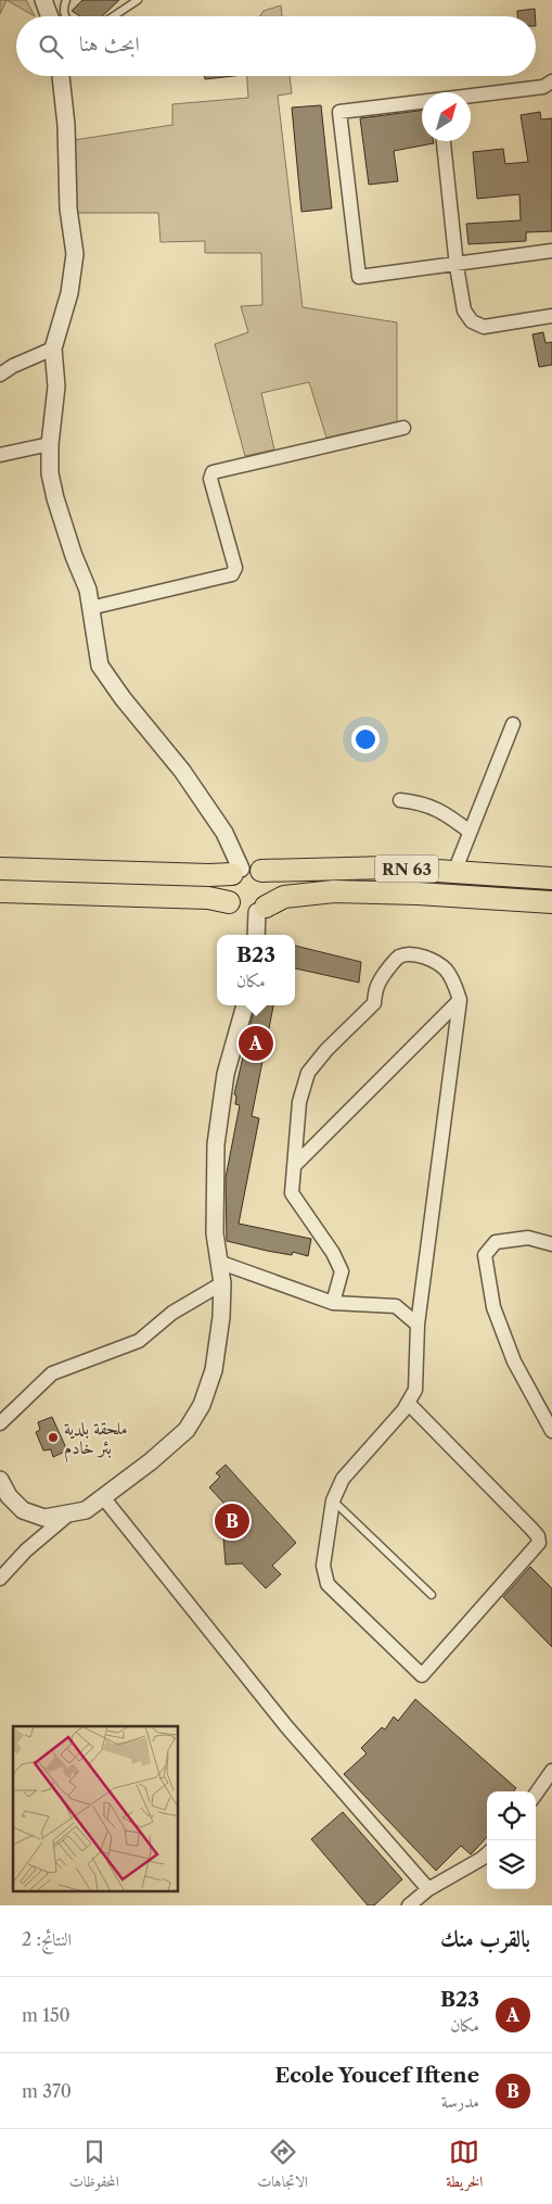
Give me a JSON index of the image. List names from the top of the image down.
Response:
{
  "streets": {
    "highway": ["RN 63"]
  },
  "places": ["ملحقة بلدية بئر خادم"],
  "north": "top right",
  "page": {
    "search": "ابحث هنا",
    "popup": ["B23", "مكان"],
    "pins": ["A", "B"],
    "heading": ["بالقرب منك", "النتائج: 2"],
    "list": [
      {
        "mark": "A",
        "name": "B23",
        "note": "مكان",
        "value": "150 m"
      },
      {
        "mark": "B",
        "name": "Ecole Youcef Iftene",
        "note": "مدرسة",
        "value": "370 m"
      }
    ],
    "nav": ["الخريطة", "الاتجاهات", "المحفوظات"]
  }
}
